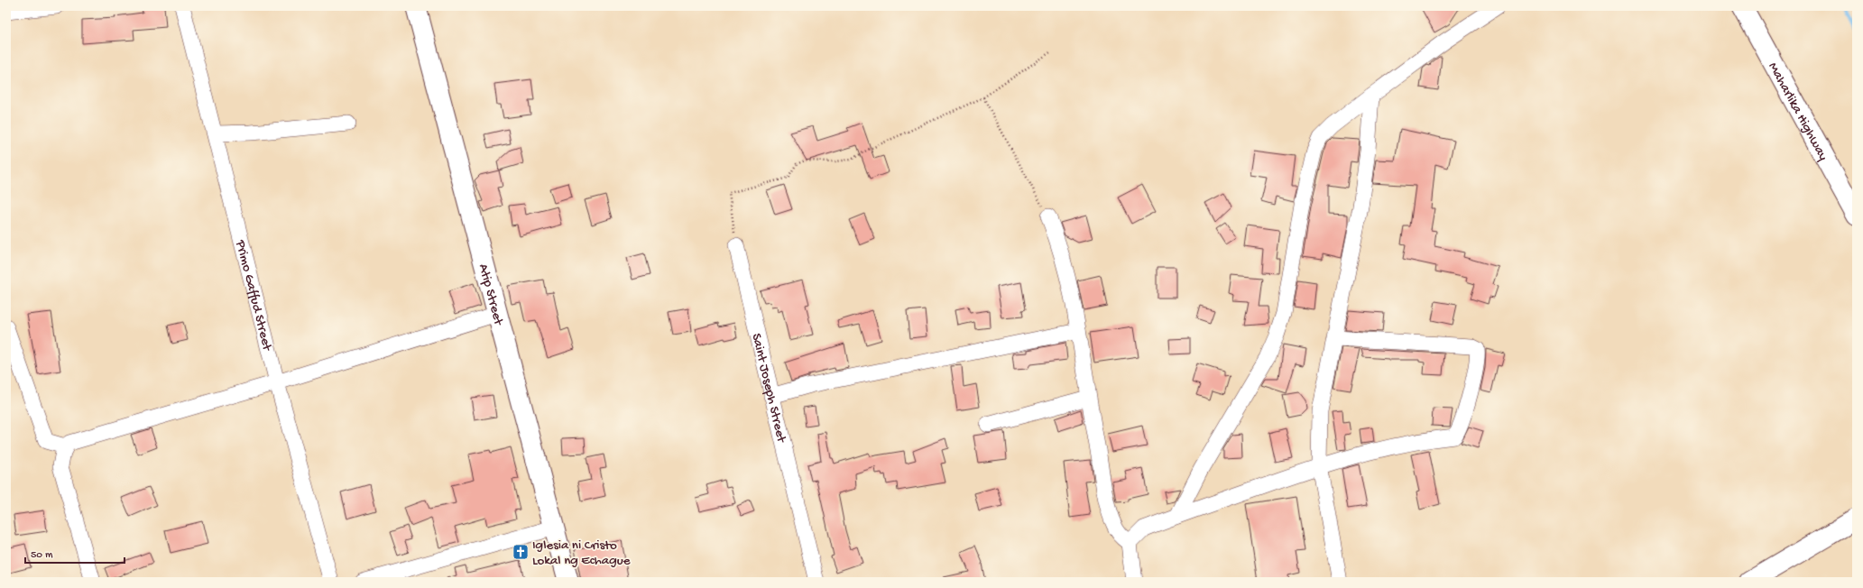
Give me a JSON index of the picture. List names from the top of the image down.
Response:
{
  "streets": {
    "main road": ["Maharlika Highway", "Atip Street"],
    "street": ["Primo Gaffud Street", "Saint Joseph Street"]
  },
  "places": {
    "church": ["Iglesia ni Cristo Lokal ng Echague"]
  },
  "scale_bar": "50 m"
}
